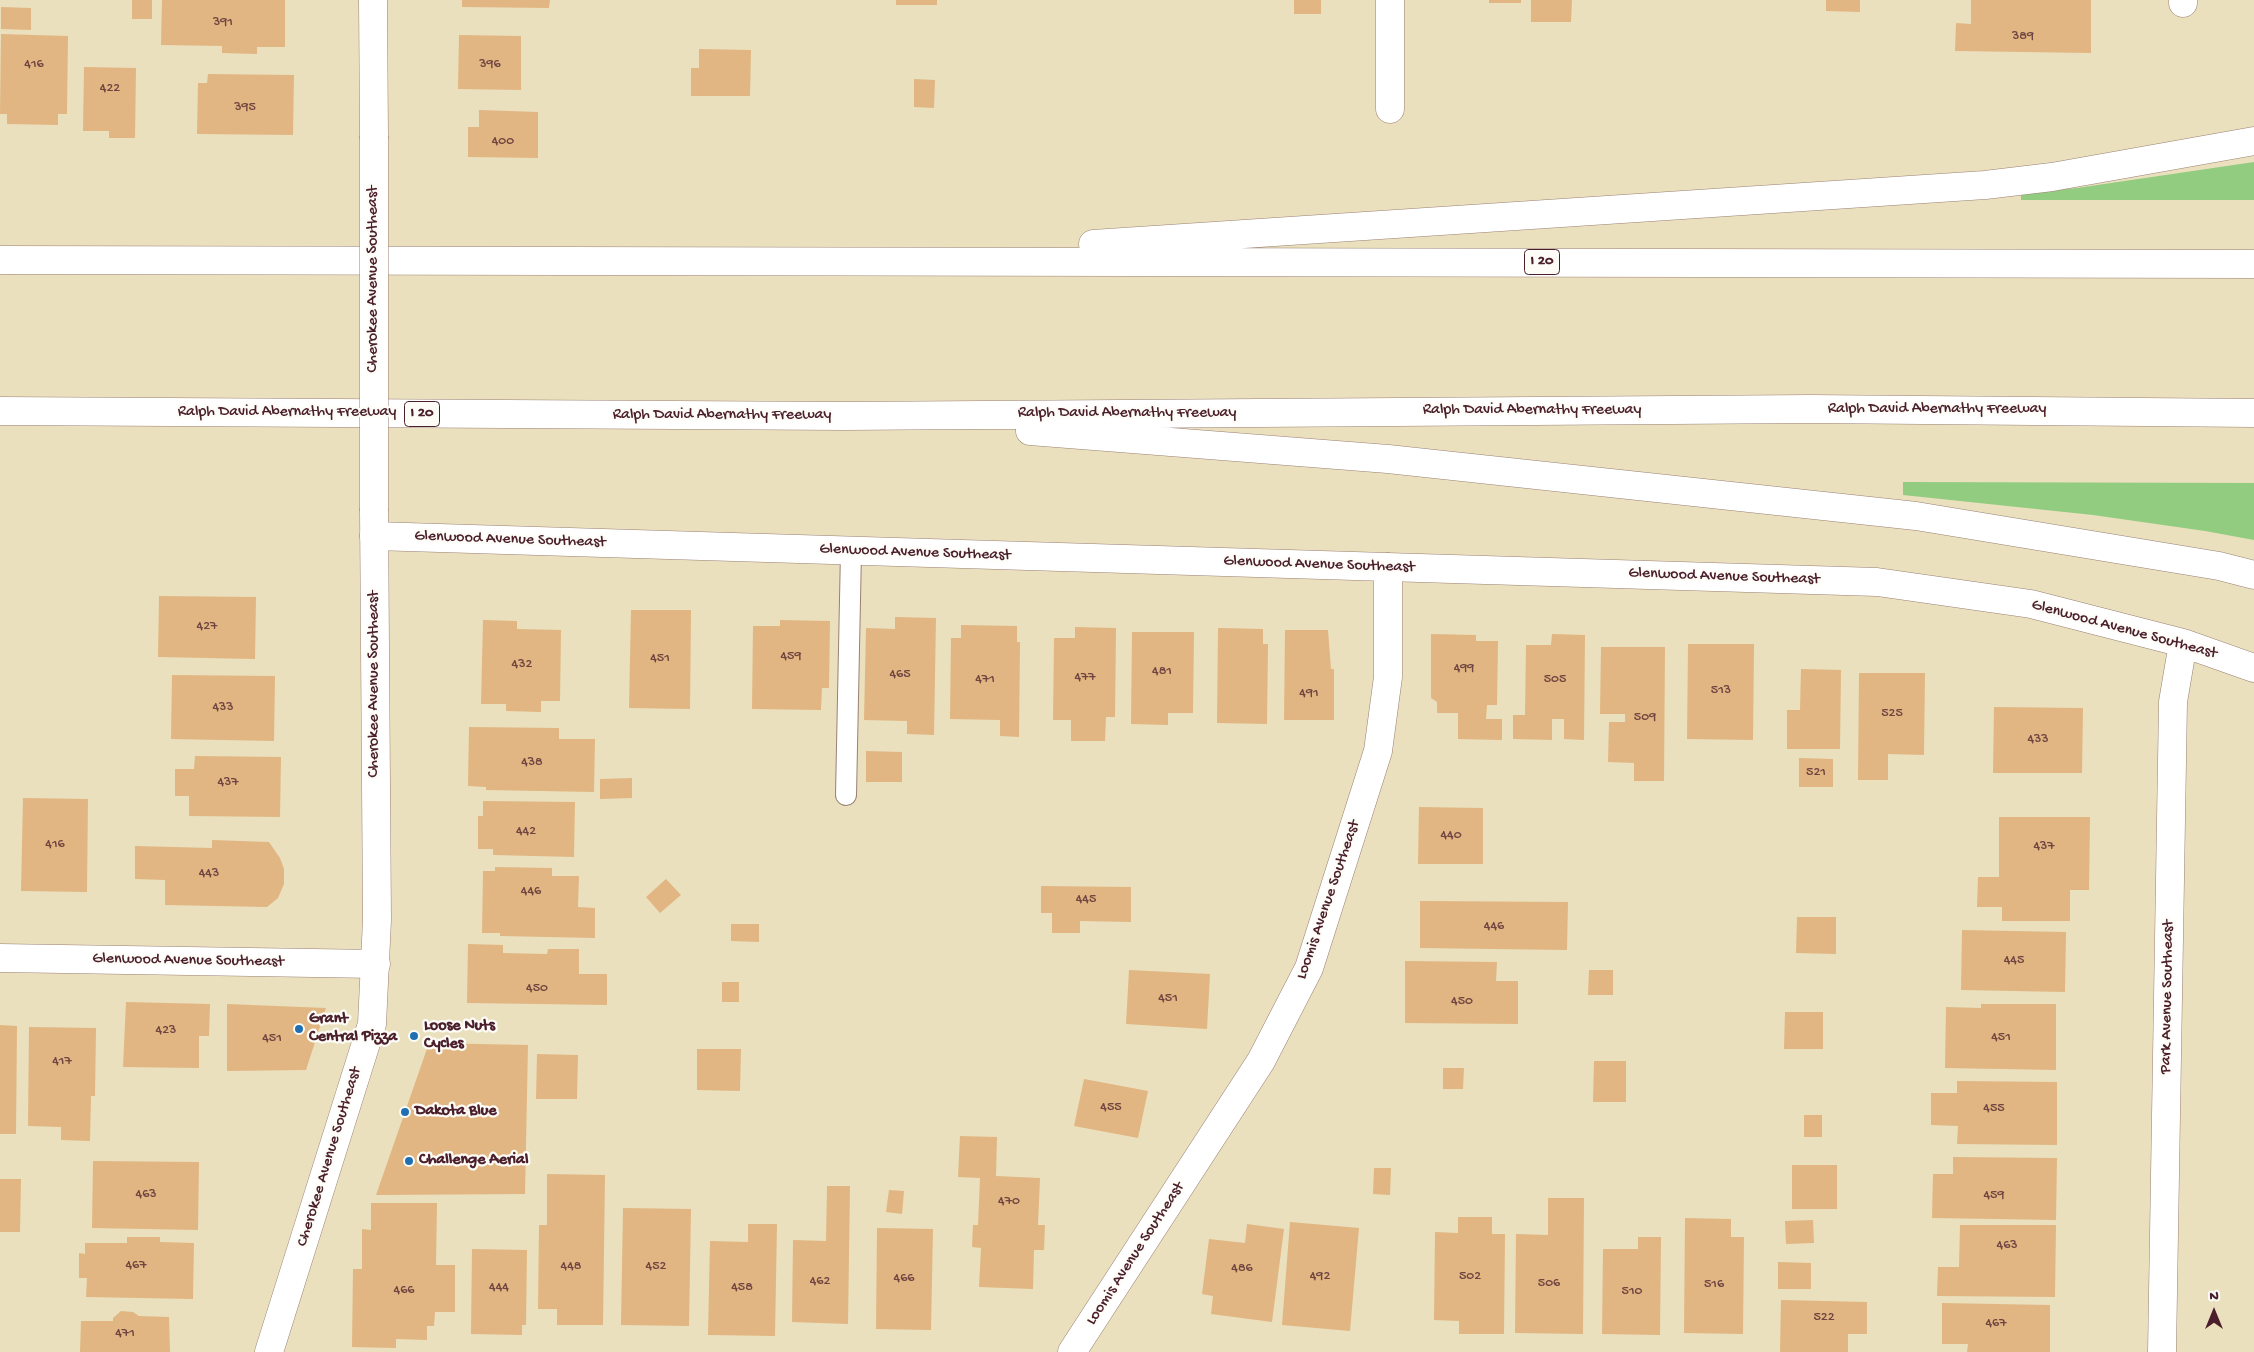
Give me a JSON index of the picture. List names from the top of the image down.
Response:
{
  "streets": {
    "main road": [
      "I 20",
      "Cherokee Avenue Southeast",
      "Ralph David Abernathy Freeway",
      "Glenwood Avenue Southeast",
      "Loomis Avenue Southeast",
      "Park Avenue Southeast"
    ]
  },
  "crossings": [
    ["Cherokee Avenue Southeast", "Glenwood Avenue Southeast"],
    ["Glenwood Avenue Southeast", "Loomis Avenue Southeast"],
    ["Glenwood Avenue Southeast", "Park Avenue Southeast"]
  ],
  "places": [
    "Grant Central Pizza",
    "Loose Nuts Cycles",
    "Dakota Blue",
    "Challenge Aerial"
  ],
  "house_numbers": [
    "391",
    "389",
    "416",
    "396",
    "422",
    "395",
    "400",
    "427",
    "459",
    "451",
    "432",
    "499",
    "481",
    "465",
    "477",
    "471",
    "505",
    "513",
    "491",
    "433",
    "525",
    "509",
    "433",
    "438",
    "521",
    "437",
    "442",
    "440",
    "416",
    "437",
    "443",
    "446",
    "445",
    "446",
    "445",
    "450",
    "451",
    "450",
    "423",
    "451",
    "451",
    "417",
    "455",
    "455",
    "463",
    "459",
    "470",
    "463",
    "467",
    "448",
    "452",
    "486",
    "492",
    "502",
    "466",
    "462",
    "506",
    "516",
    "444",
    "458",
    "466",
    "510",
    "522",
    "467",
    "471"
  ],
  "north": "top"
}
